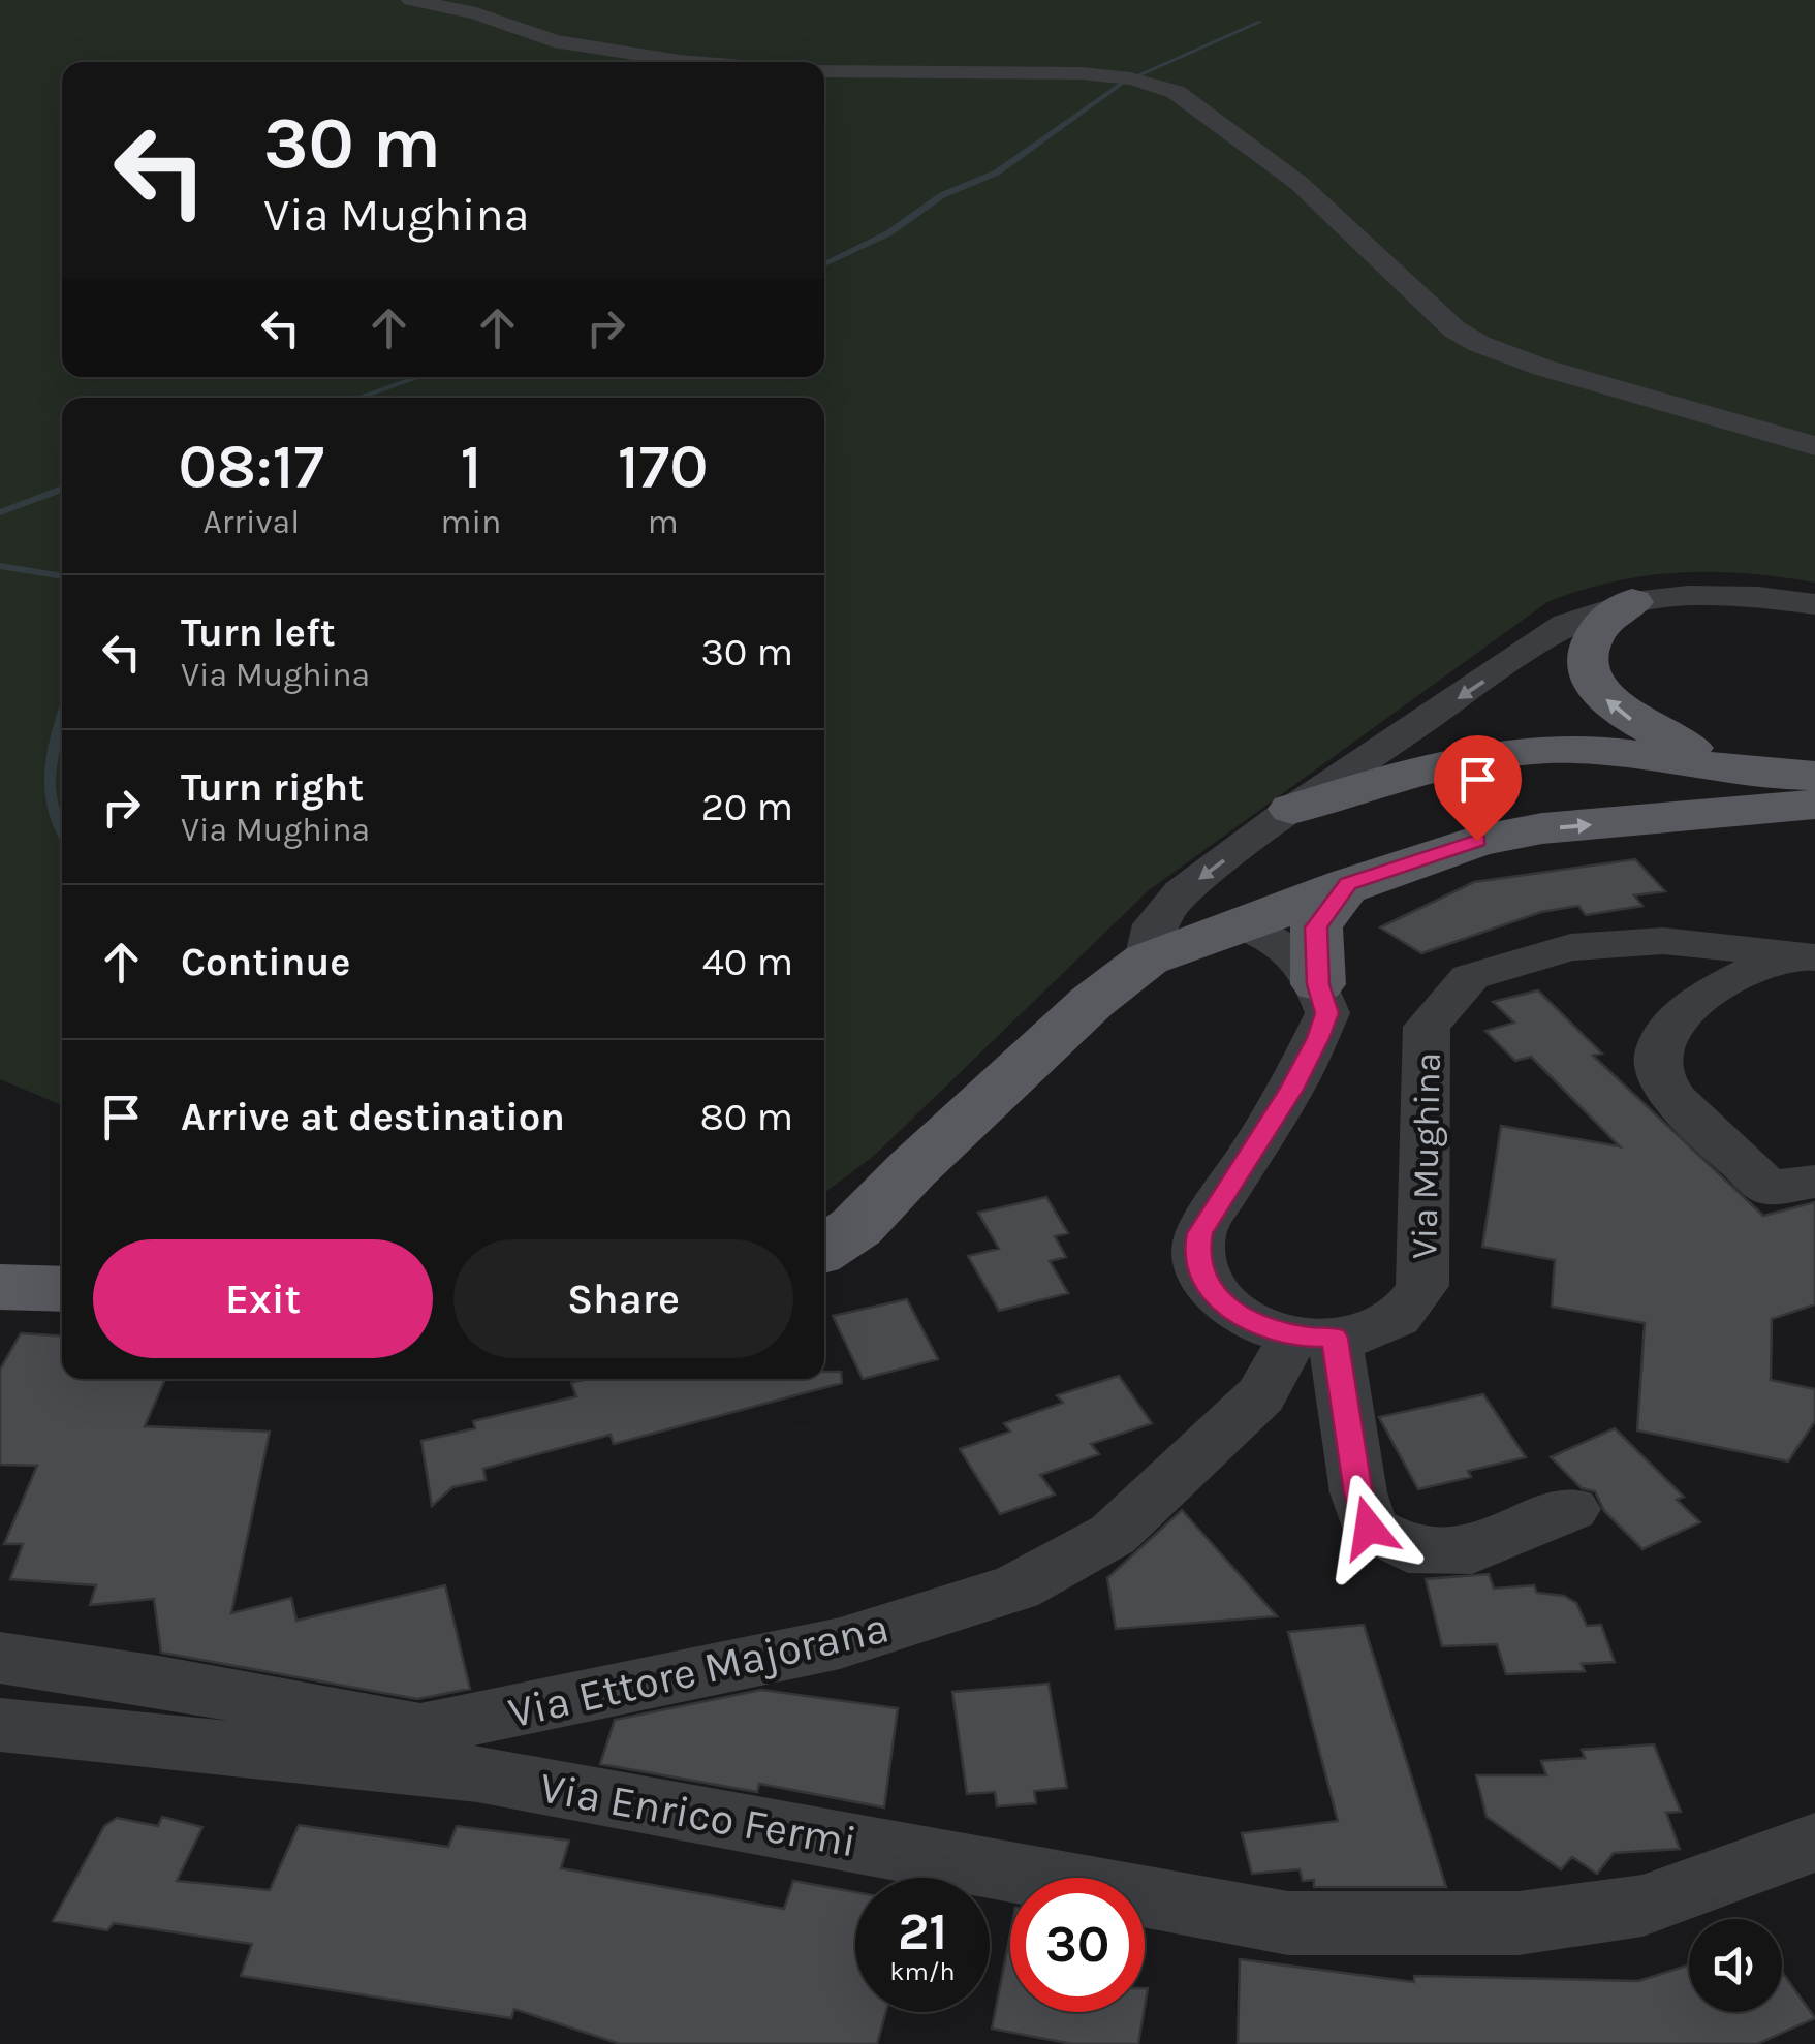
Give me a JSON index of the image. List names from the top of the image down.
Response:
{
  "streets": {
    "street": ["Via Mughina", "Via Ettore Majorana", "Via Enrico Fermi"]
  },
  "crossings": [
    ["Via Mughina", "Via Ettore Majorana"]
  ],
  "page": {
    "turn": ["30 m", "Via Mughina"],
    "eta": [
      "08:17",
      "Arrival",
      "1",
      "min",
      "170",
      "m"
    ],
    "list": [
      {
        "name": "Turn left",
        "note": "Via Mughina",
        "value": "30 m"
      },
      {
        "name": "Turn right",
        "note": "Via Mughina",
        "value": "20 m"
      },
      {
        "name": "Continue",
        "value": "40 m"
      },
      {
        "name": "Arrive at destination",
        "value": "80 m"
      }
    ],
    "buttons": ["Exit", "Share"],
    "speed": "21 km/h",
    "limit": "30"
  }
}
